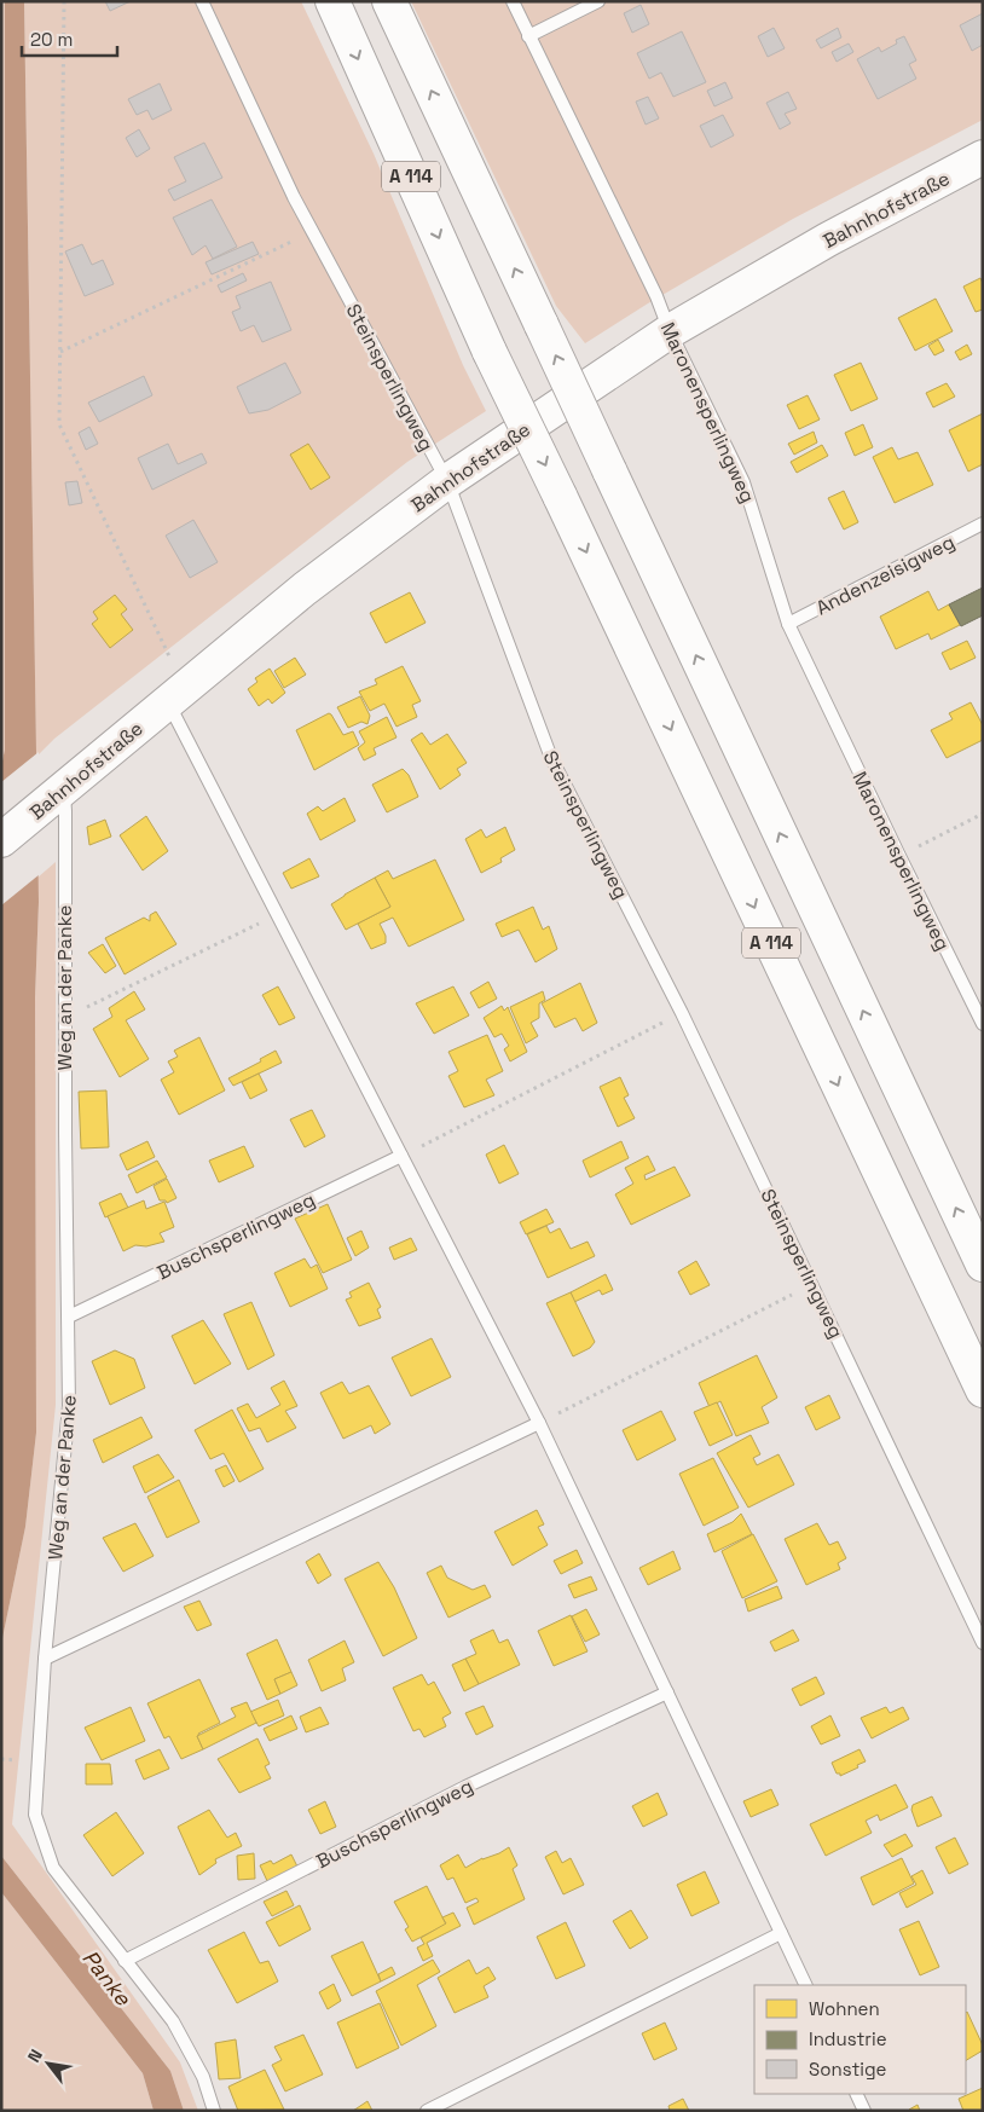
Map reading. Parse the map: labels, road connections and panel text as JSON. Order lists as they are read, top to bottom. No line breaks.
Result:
{"streets":{"main road":["A 114","Bahnhofstraße"],"lane":["Steinsperlingweg","Maronensperlingweg","Andenzeisigweg","Weg an der Panke","Buschsperlingweg"]},"crossings":[["Bahnhofstraße","Steinsperlingweg"],["Bahnhofstraße","Maronensperlingweg"],["Bahnhofstraße","Weg an der Panke"],["Maronensperlingweg","Andenzeisigweg"],["Weg an der Panke","Buschsperlingweg"]],"water":["Panke"],"legend":["Wohnen","Industrie","Sonstige"],"scale_bar":"20 m","north":"top left"}
